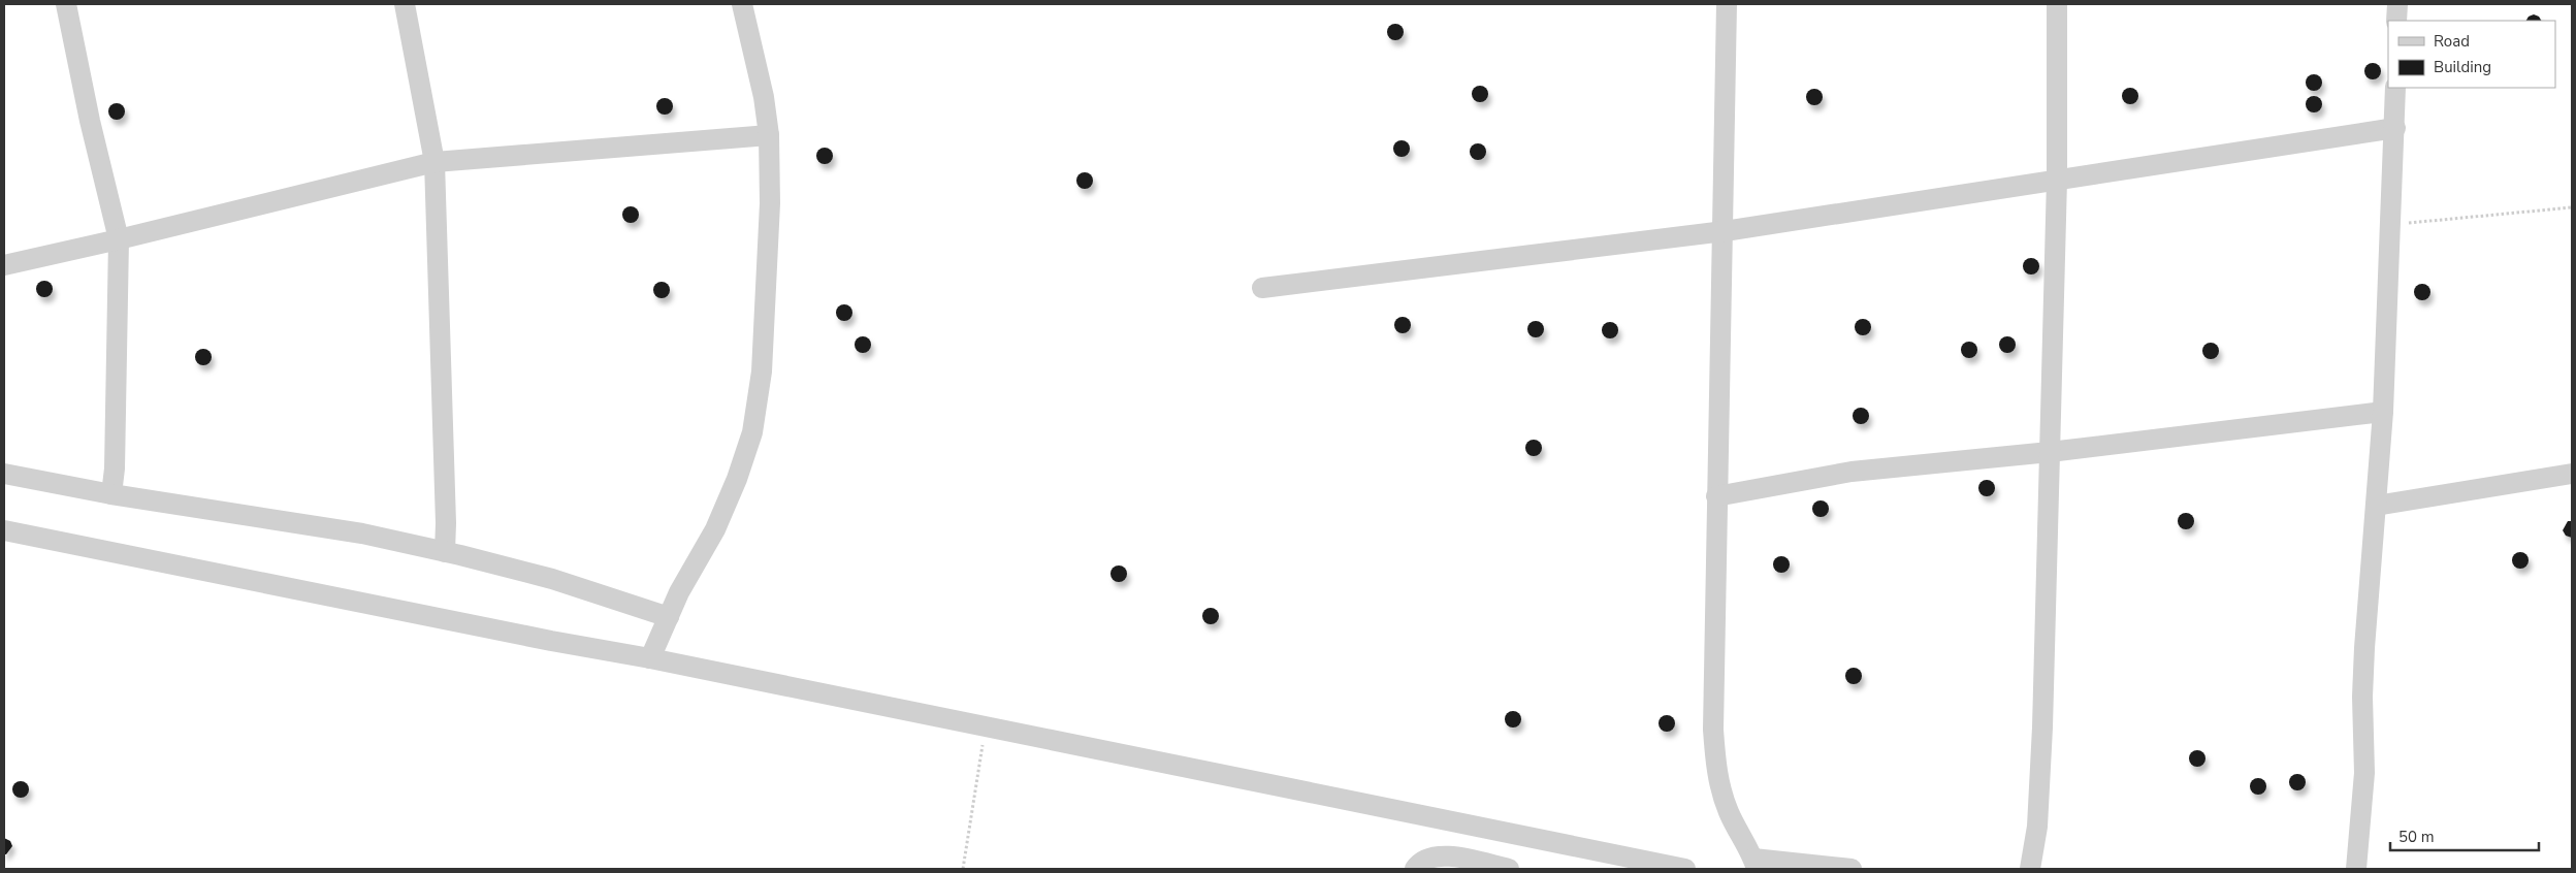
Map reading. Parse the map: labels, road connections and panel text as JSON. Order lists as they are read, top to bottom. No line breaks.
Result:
{"legend":["Road","Building"],"scale_bar":"50 m"}
